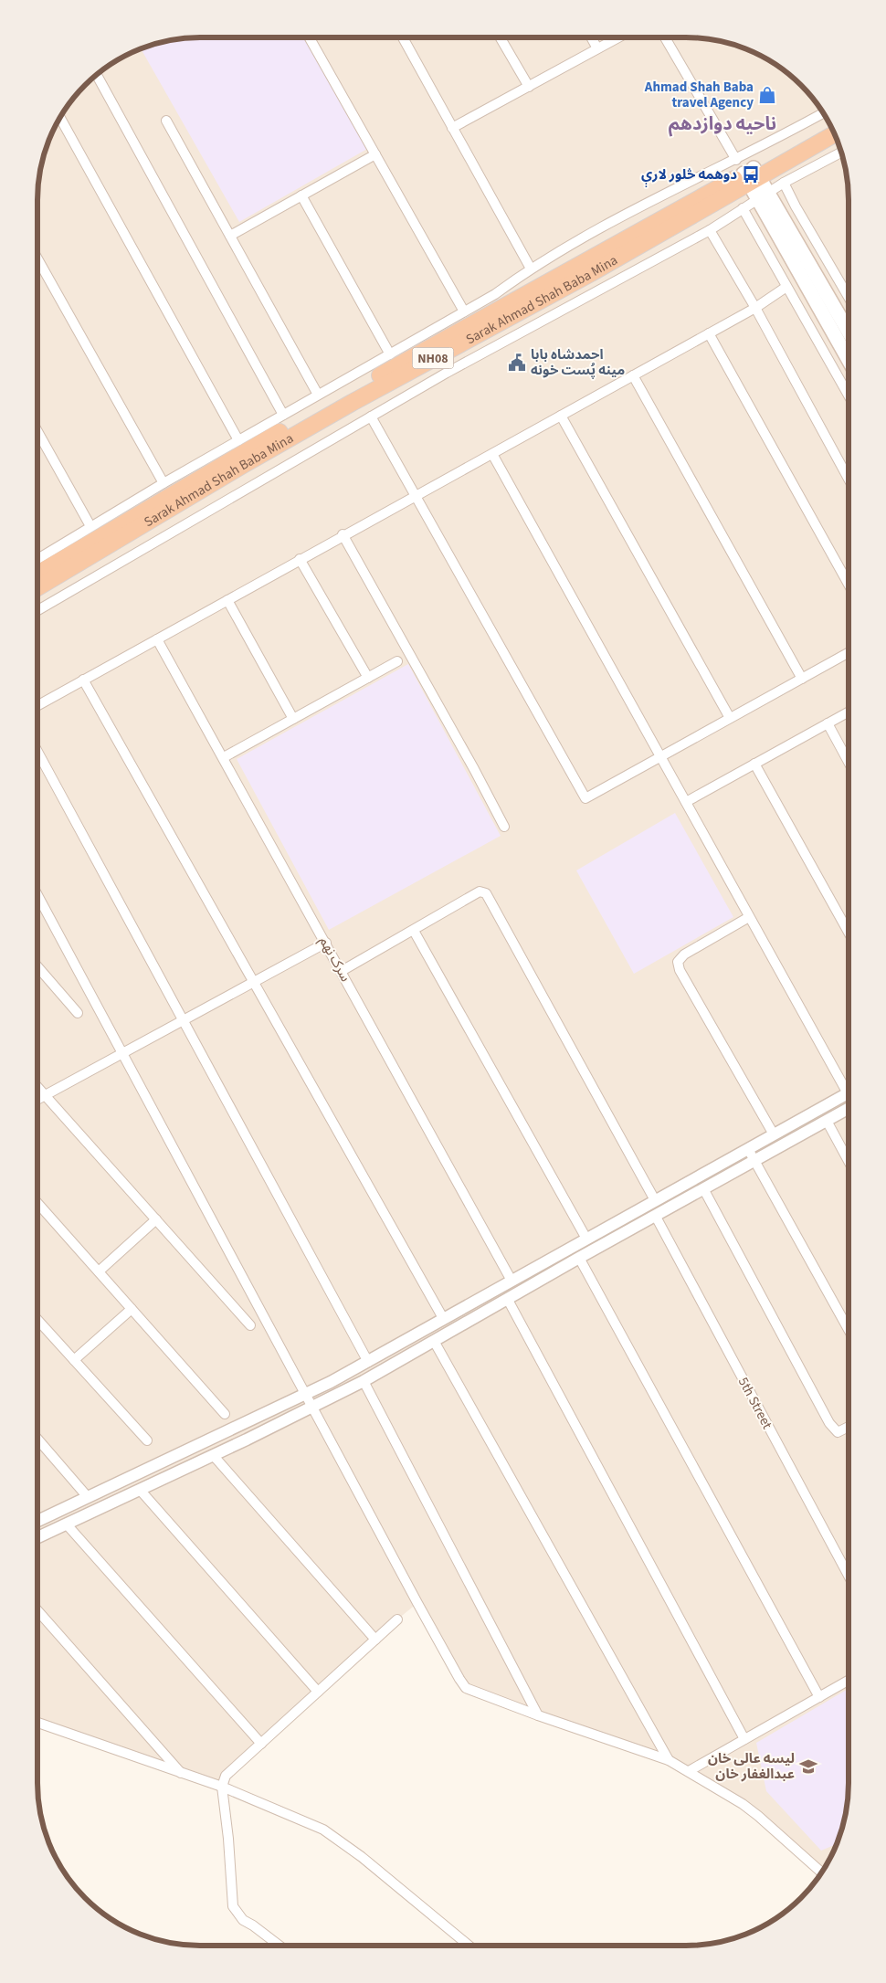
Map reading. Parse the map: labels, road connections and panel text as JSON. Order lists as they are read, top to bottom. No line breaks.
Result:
{"streets":{"highway":["Sarak Ahmad Shah Baba Mina","NH08"],"street":["سرک نهم","5th Street"]},"crossings":[["Sarak Ahmad Shah Baba Mina","NH08"]],"districts":["ناحیه دوازدهم"],"places":{"shop":["Ahmad Shah Baba travel Agency"],"bus stop":["دوهمه څلور لارې"],"public building":["احمدشاه بابا مینه پُست خونه"],"school or university":["لیسه عالی خان عبدالغفار خان"]}}
